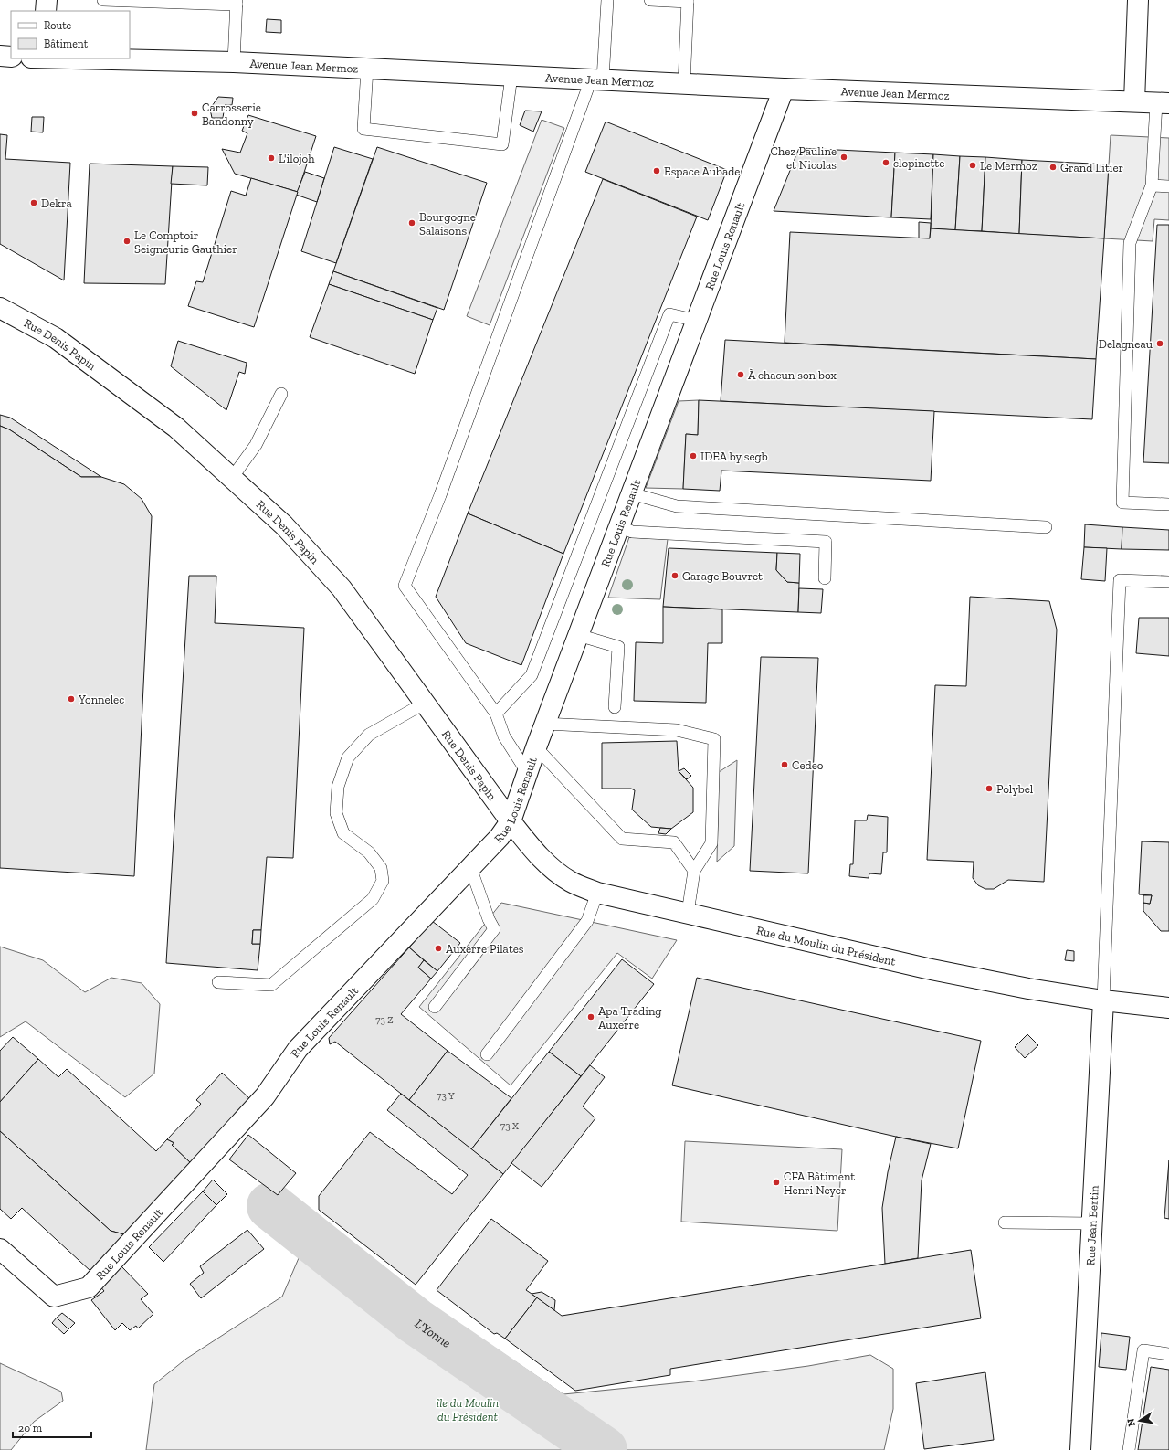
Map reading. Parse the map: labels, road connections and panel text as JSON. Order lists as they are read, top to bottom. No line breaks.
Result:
{"streets":{"street":["Avenue Jean Mermoz","Rue Louis Renault","Rue Denis Papin","Rue du Moulin du Président","Rue Jean Bertin"]},"crossings":[["Avenue Jean Mermoz","Rue Louis Renault"],["Rue Louis Renault","Rue Denis Papin"],["Rue Louis Renault","Rue du Moulin du Président"],["Rue Denis Papin","Rue du Moulin du Président"],["Rue du Moulin du Président","Rue Jean Bertin"]],"water":["L'Yonne"],"parks":["île du Moulin du Président"],"places":["Carrosserie Bandonny","Chez Pauline et Nicolas","L'ilojoh","clopinette","Le Mermoz","Grand Litier","Espace Aubade","Dekra","Bourgogne Salaisons","Le Comptoir Seigneurie Gauthier","Delagneau","À chacun son box","IDEA by segb","Garage Bouvret","Yonnelec","Cedeo","Polybel","Auxerre Pilates","Apa Trading Auxerre","CFA Bâtiment Henri Neyer"],"house_numbers":["73 Z","73 Y","73 X"],"legend":["Route","Bâtiment"],"scale_bar":"20 m","north":"left"}
